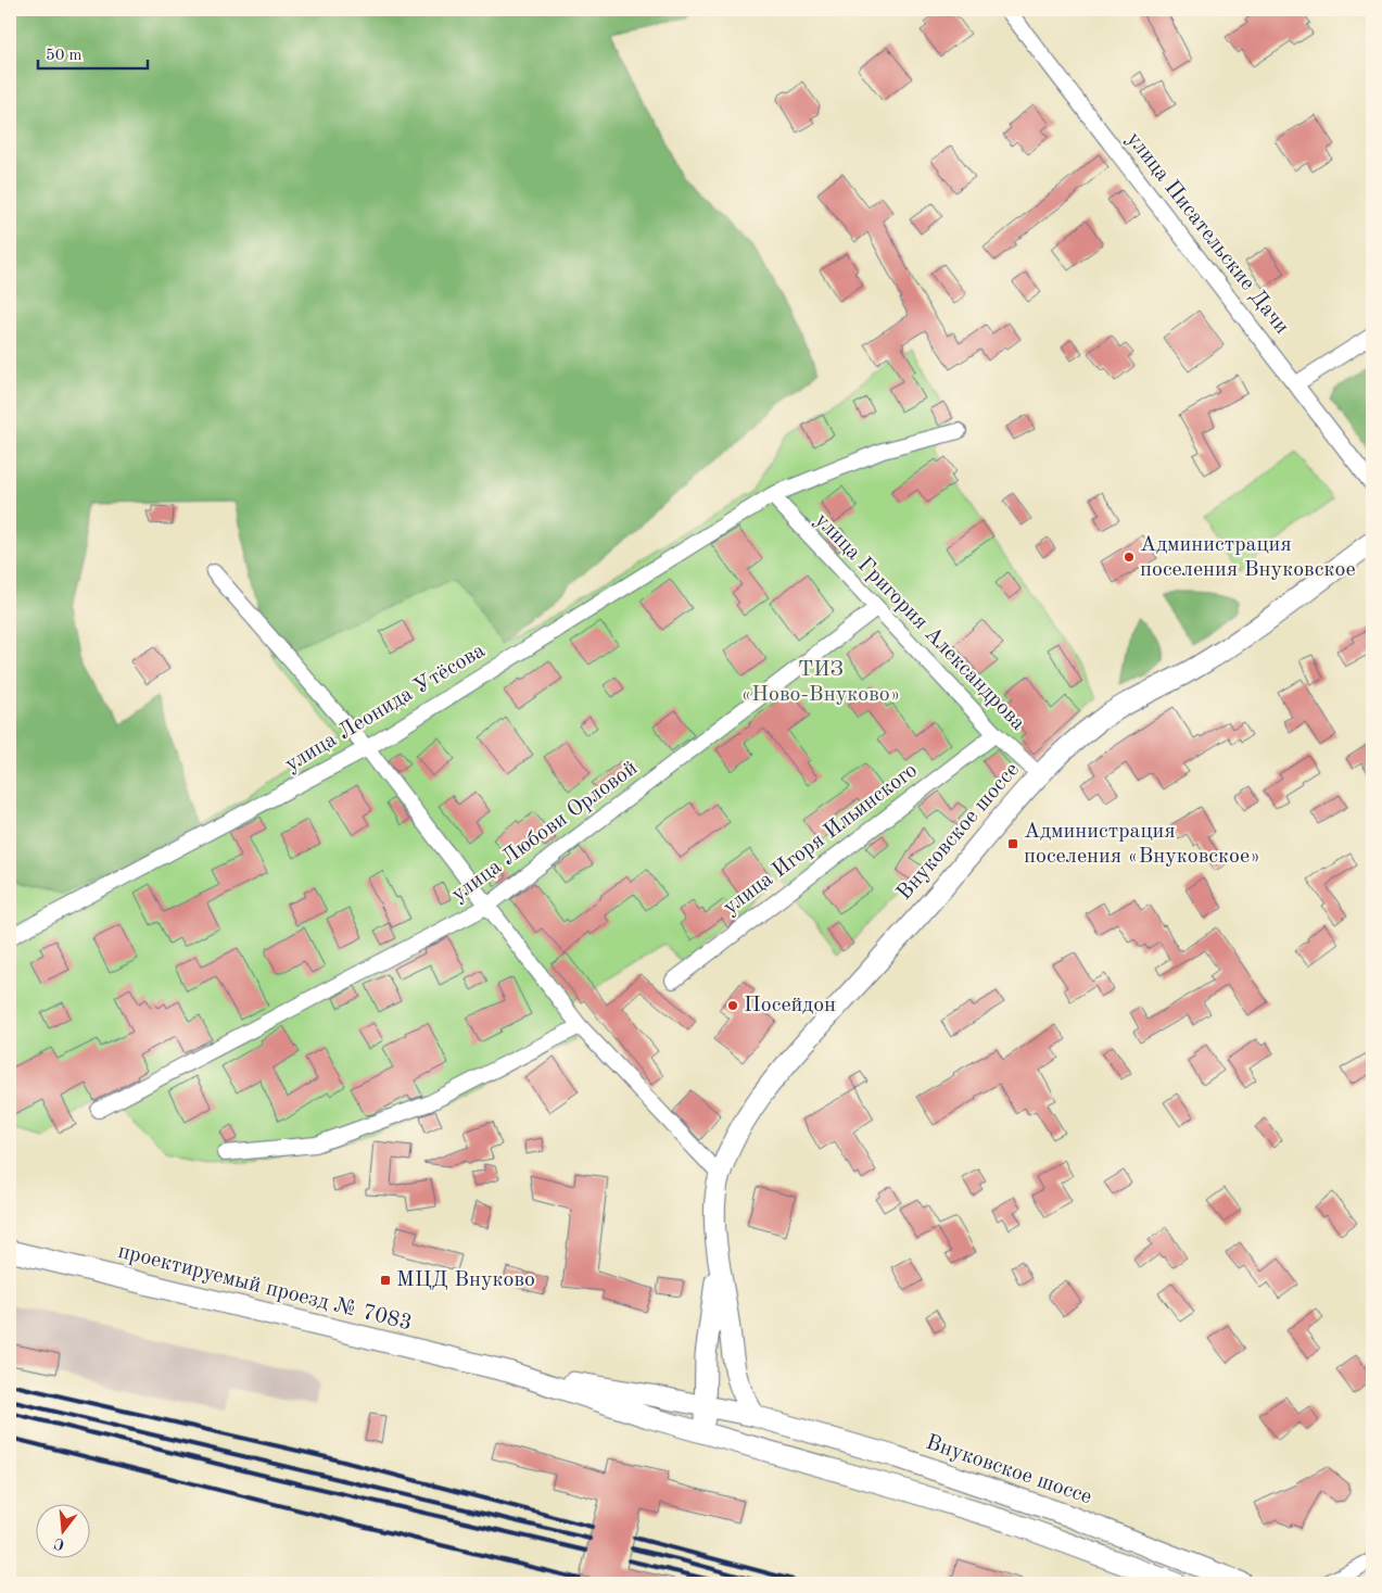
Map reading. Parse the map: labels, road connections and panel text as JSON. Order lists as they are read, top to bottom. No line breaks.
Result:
{"streets":{"main road":["Внуковское шоссе","проектируемый проезд № 7083"],"street":["улица Писательские Дачи","улица Григория Александрова","улица Леонида Утёсова","улица Любови Орловой","улица Игоря Ильинского"]},"crossings":[["улица Григория Александрова","улица Леонида Утёсова"],["улица Григория Александрова","улица Любови Орловой"],["улица Григория Александрова","Внуковское шоссе"],["улица Григория Александрова","улица Игоря Ильинского"],["Внуковское шоссе","проектируемый проезд № 7083"]],"parks":["ТИЗ «Ново-Внуково»"],"places":{"other":["Администрация поселения Внуковское","Посейдон"],"transit":["Администрация поселения «Внуковское»","МЦД Внуково"]},"scale_bar":"50 m","north":"bottom"}
